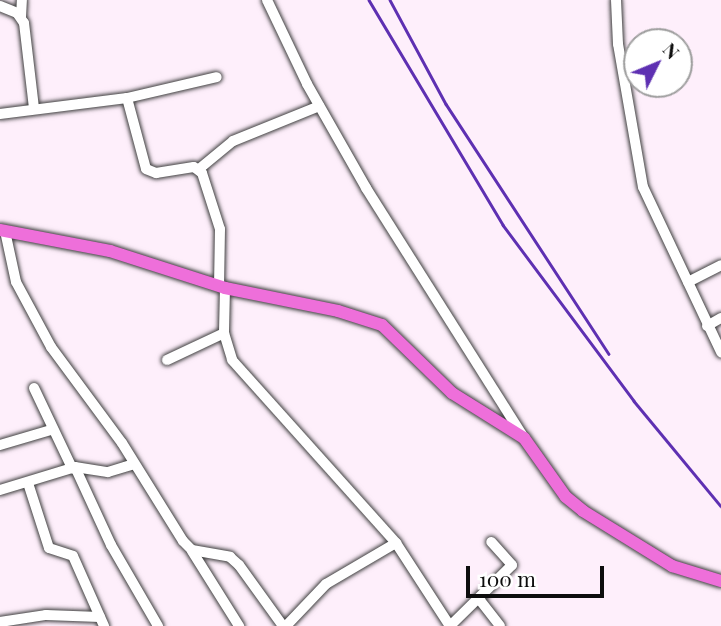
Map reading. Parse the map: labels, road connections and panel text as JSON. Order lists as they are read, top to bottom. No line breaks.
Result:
{"scale_bar":"100 m","north":"top right"}
